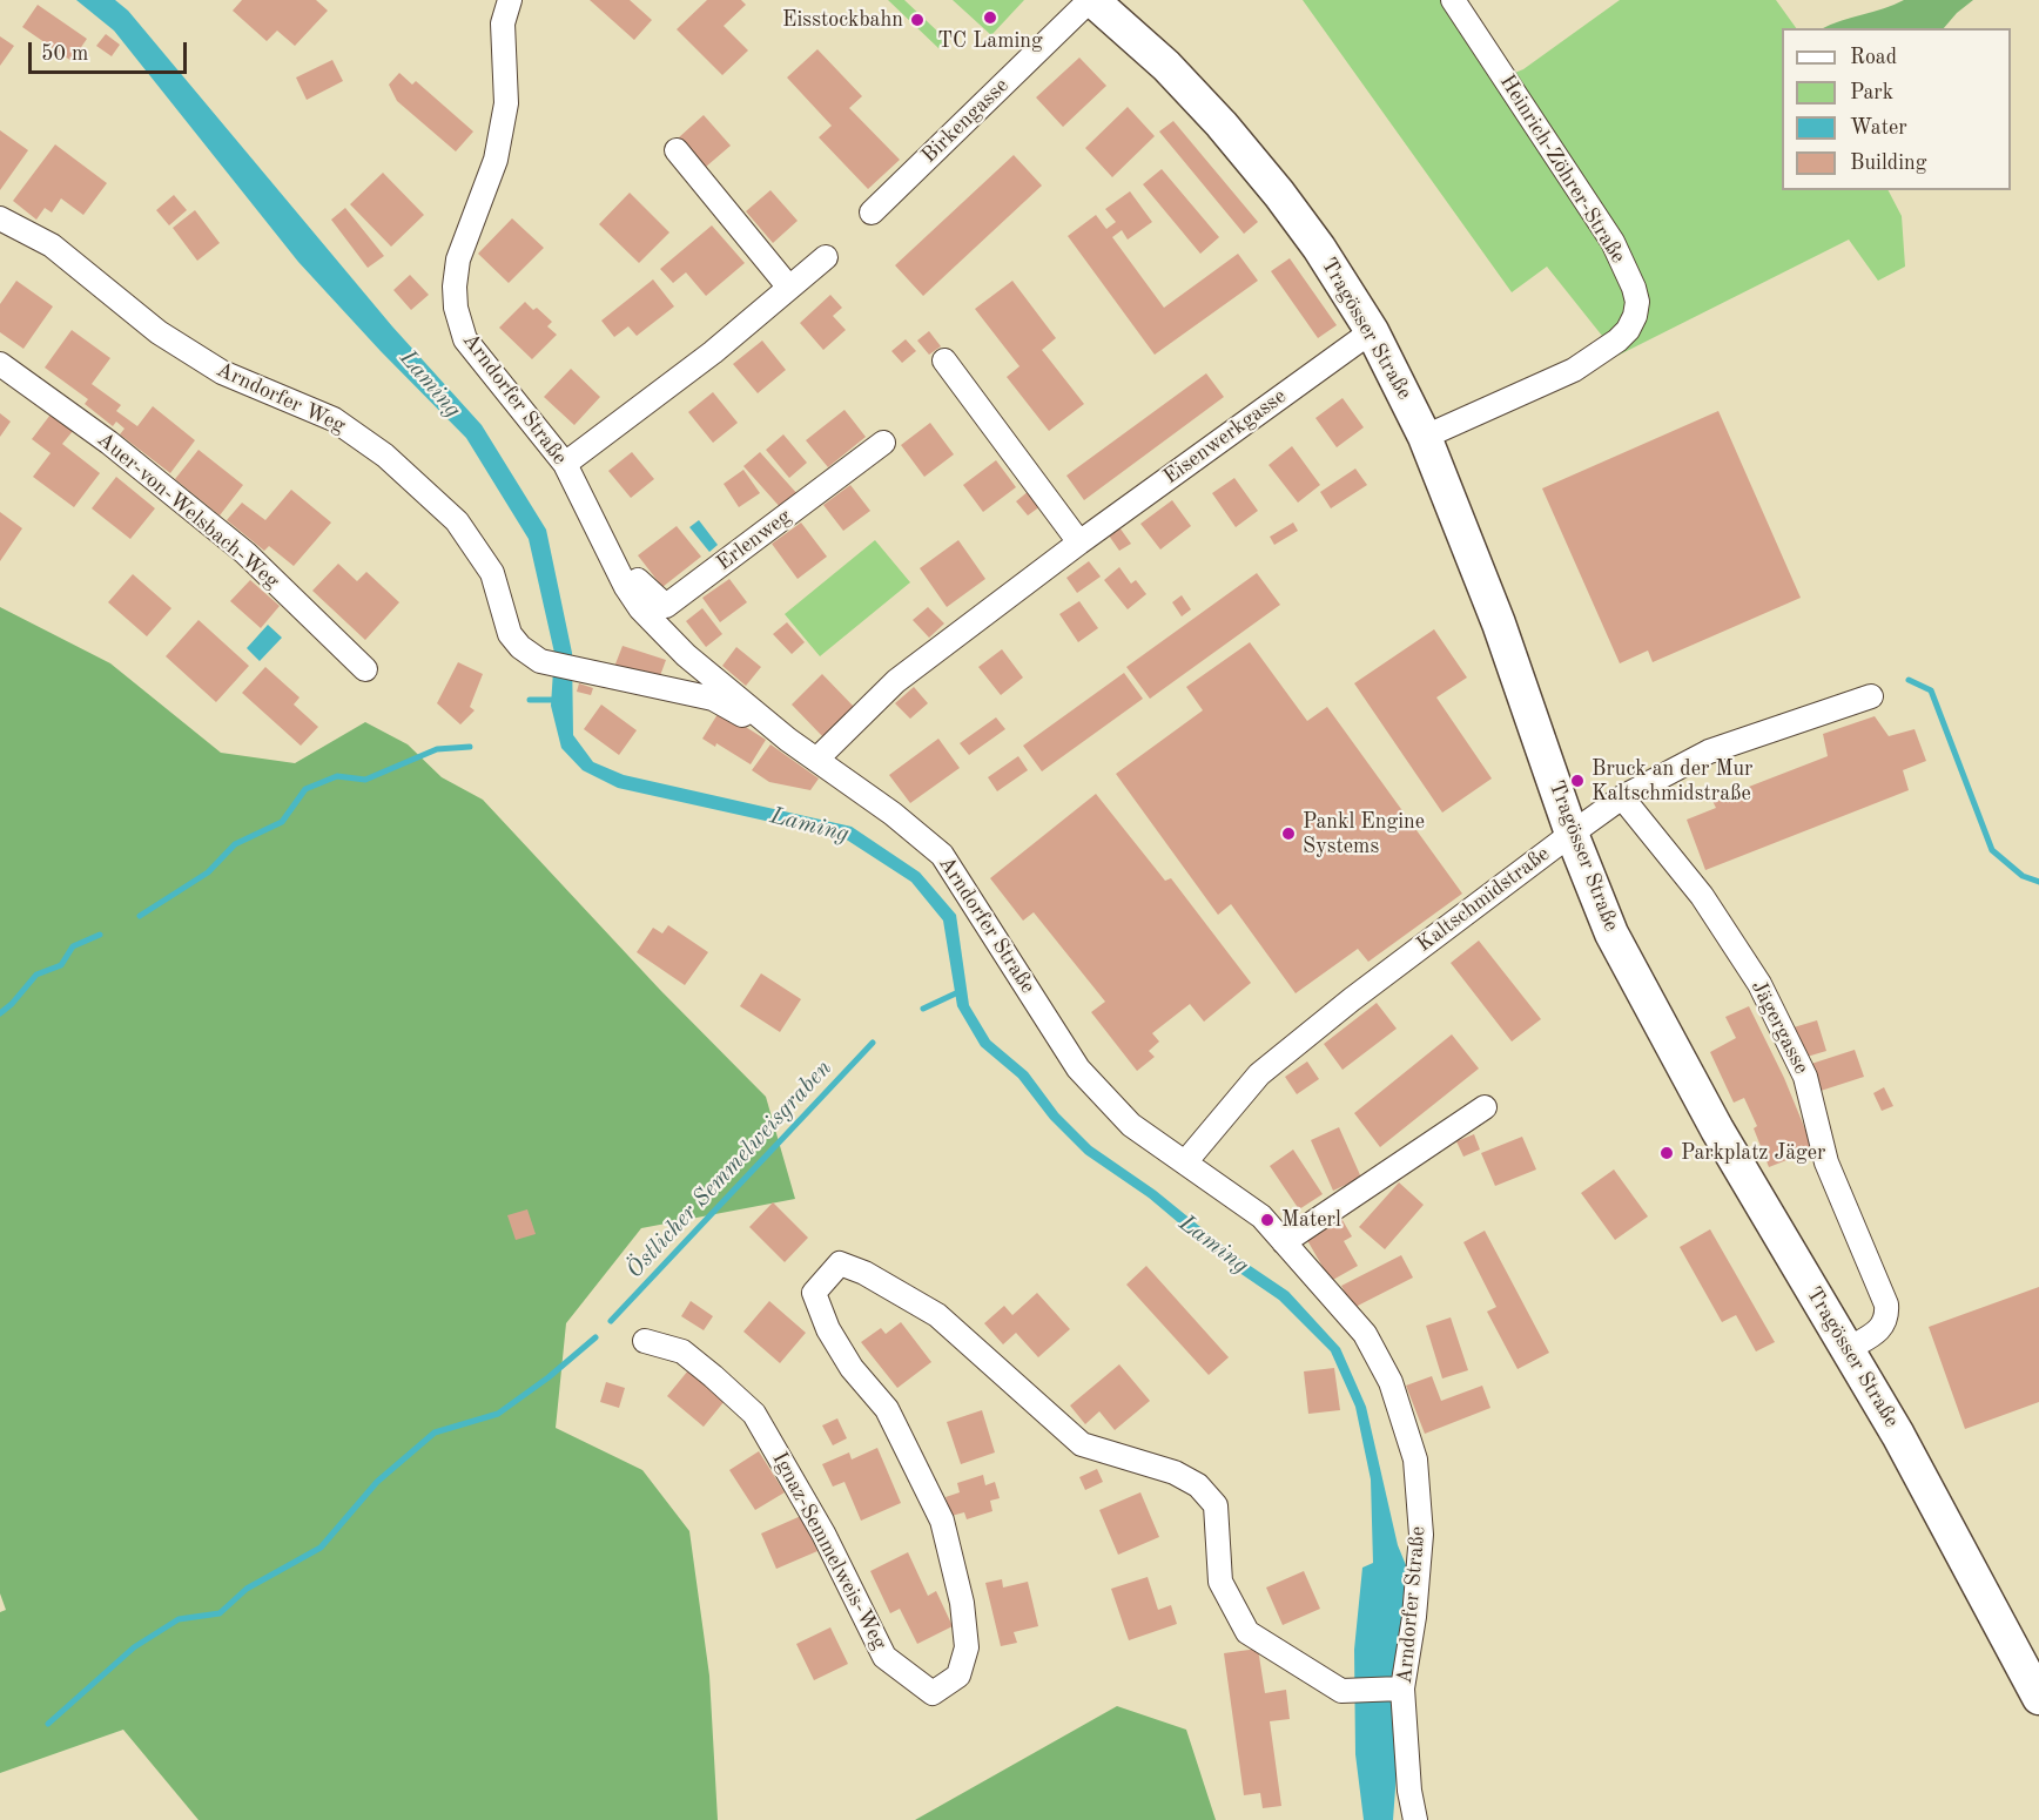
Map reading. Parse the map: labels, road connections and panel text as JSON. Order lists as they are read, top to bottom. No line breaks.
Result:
{"streets":{"main road":["Tragösser Straße"],"street":["Birkengasse","Heinrich-Zöhrer-Straße","Arndorfer Weg","Arndorfer Straße","Eisenwerkgasse","Auer-von-Welsbach-Weg","Erlenweg","Kaltschmidstraße","Jägergasse","Ignaz-Semmelweis-Weg"]},"crossings":[["Birkengasse","Tragösser Straße"],["Heinrich-Zöhrer-Straße","Tragösser Straße"],["Tragösser Straße","Eisenwerkgasse"],["Tragösser Straße","Kaltschmidstraße"],["Tragösser Straße","Jägergasse"],["Arndorfer Weg","Arndorfer Straße"],["Arndorfer Straße","Eisenwerkgasse"],["Arndorfer Straße","Erlenweg"],["Arndorfer Straße","Kaltschmidstraße"],["Arndorfer Straße","Ignaz-Semmelweis-Weg"],["Kaltschmidstraße","Jägergasse"]],"water":["Laming","Östlicher Semmelweisgraben"],"places":["TC Laming","Eisstockbahn","Bruck an der Mur Kaltschmidstraße","Pankl Engine Systems","Parkplatz Jäger","Materl"],"legend":["Road","Park","Water","Building"],"scale_bar":"50 m"}
